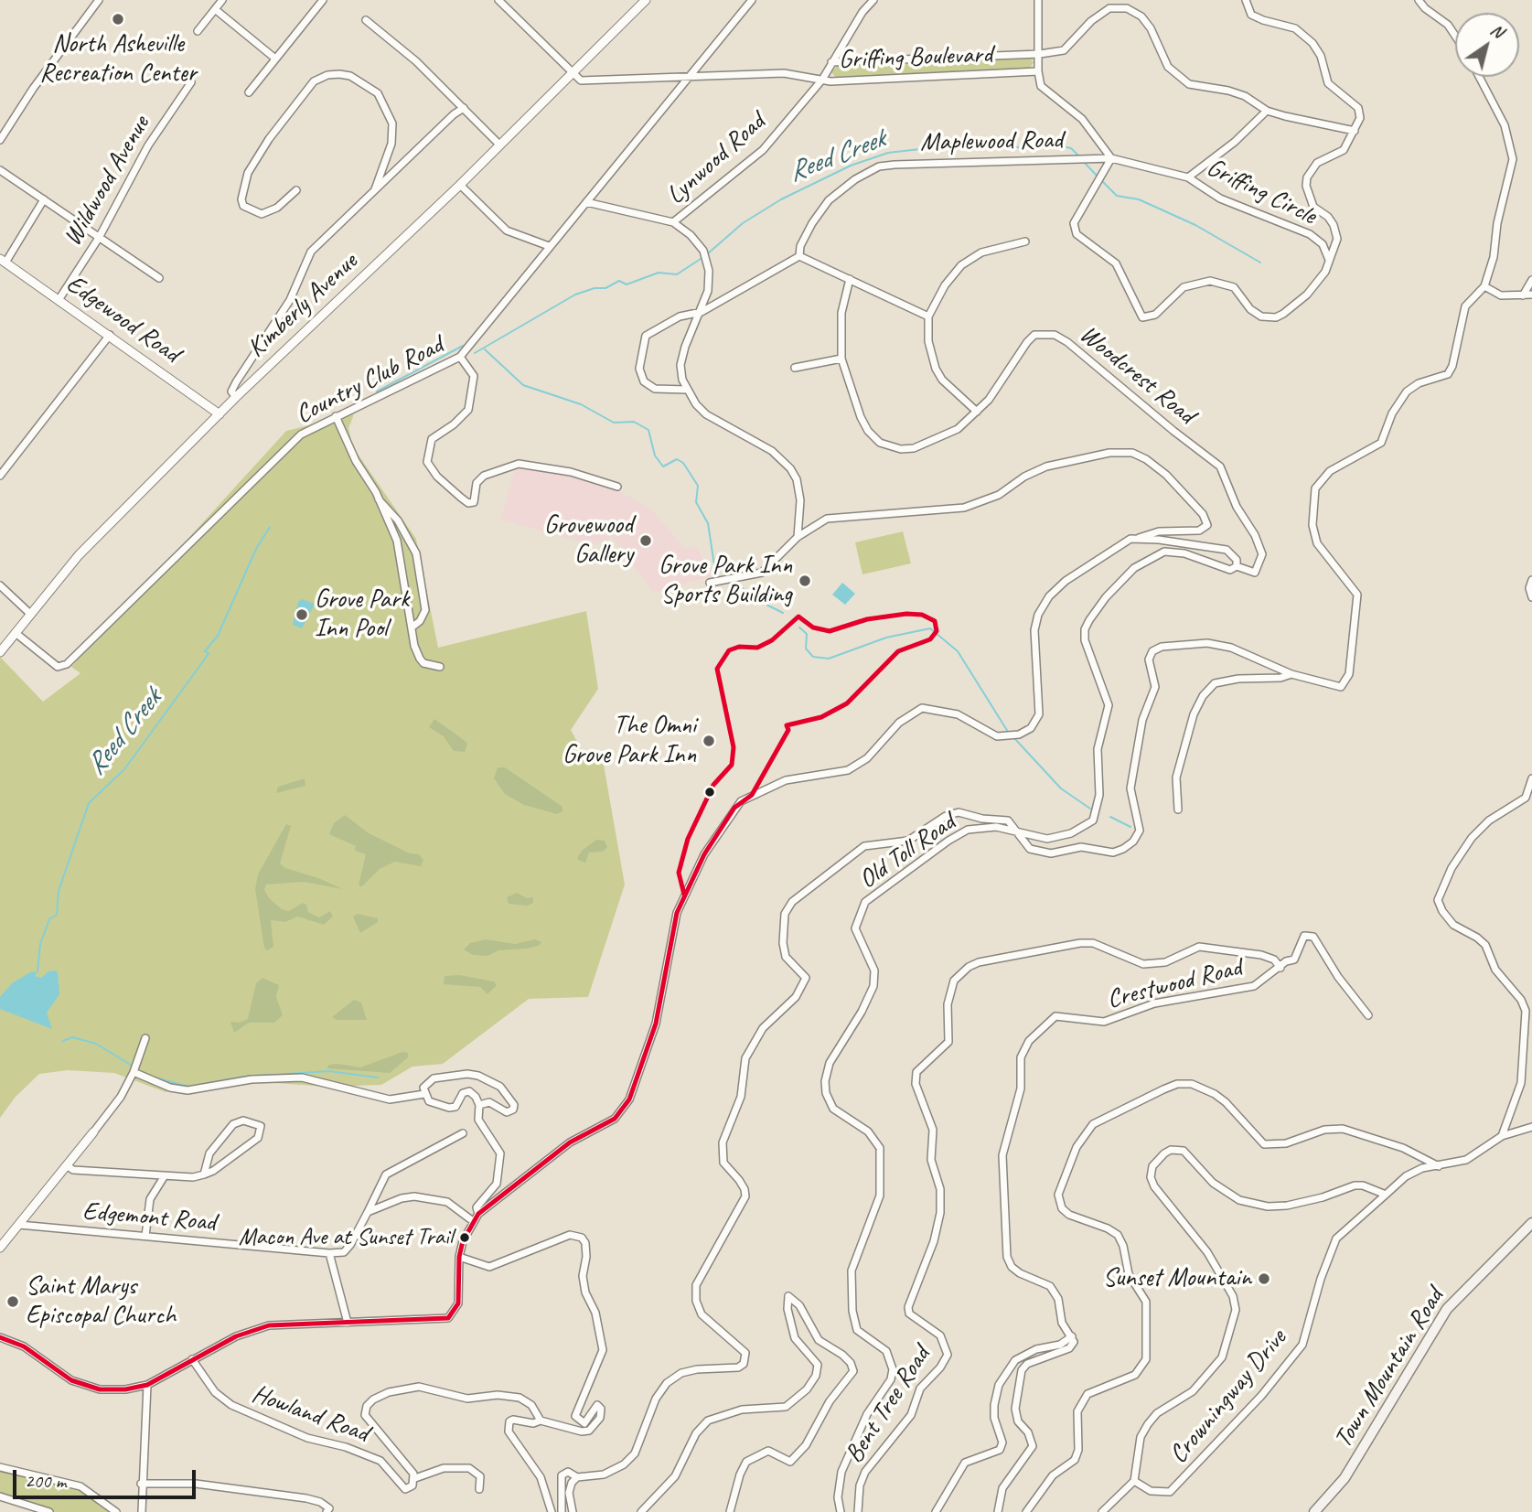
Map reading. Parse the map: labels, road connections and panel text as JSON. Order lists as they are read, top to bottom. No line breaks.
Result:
{"streets":{"main road":["Town Mountain Road"],"street":["Griffing Boulevard","Maplewood Road","Lynwood Road","Wildwood Avenue","Griffing Circle","Kimberly Avenue","Edgewood Road","Woodcrest Road","Country Club Road","Old Toll Road","Crestwood Road","Edgemont Road","Crowningway Drive","Bent Tree Road","Howland Road"]},"crossings":[["Griffing Boulevard","Lynwood Road"],["Griffing Boulevard","Kimberly Avenue"],["Griffing Boulevard","Country Club Road"],["Maplewood Road","Griffing Circle"],["Wildwood Avenue","Edgewood Road"],["Kimberly Avenue","Edgewood Road"],["Kimberly Avenue","Country Club Road"],["Woodcrest Road","Old Toll Road"],["Crestwood Road","Bent Tree Road"]],"water":["Reed Creek"],"places":["North Asheville Recreation Center","Grovewood Gallery","Grove Park Inn Sports Building","Grove Park Inn Pool","The Omni Grove Park Inn","Macon Ave at Sunset Trail","Sunset Mountain","Saint Marys Episcopal Church"],"scale_bar":"200 m","north":"top right"}
